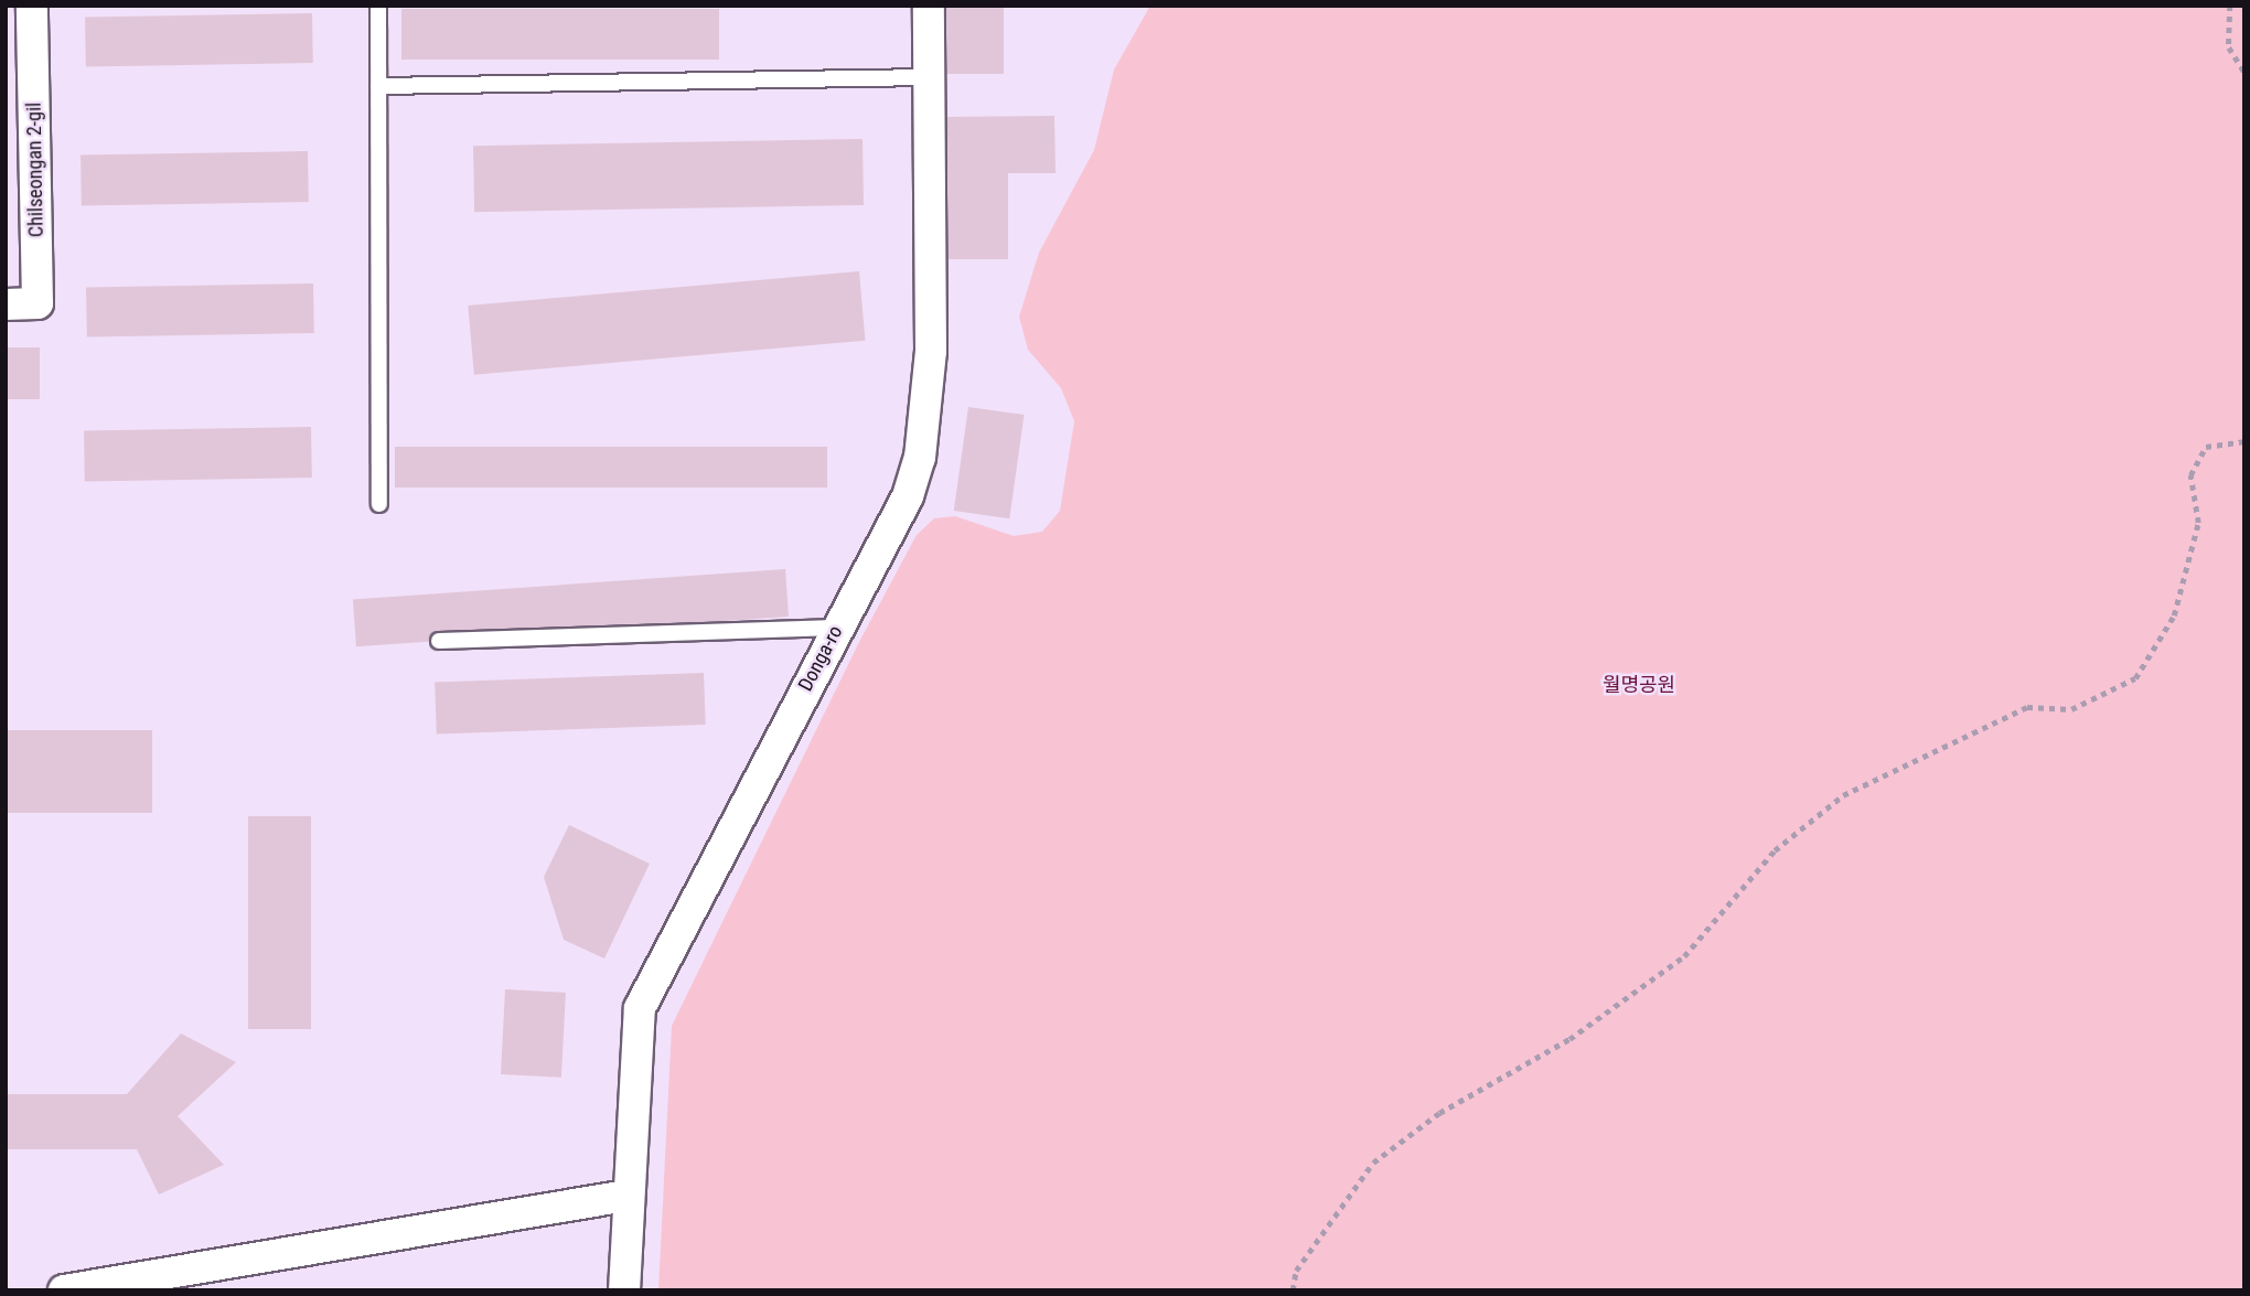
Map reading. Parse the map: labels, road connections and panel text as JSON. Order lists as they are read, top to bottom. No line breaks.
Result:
{"streets":{"street":["Chilseongan 2-gil","Donga-ro"]},"parks":["월명공원"]}
